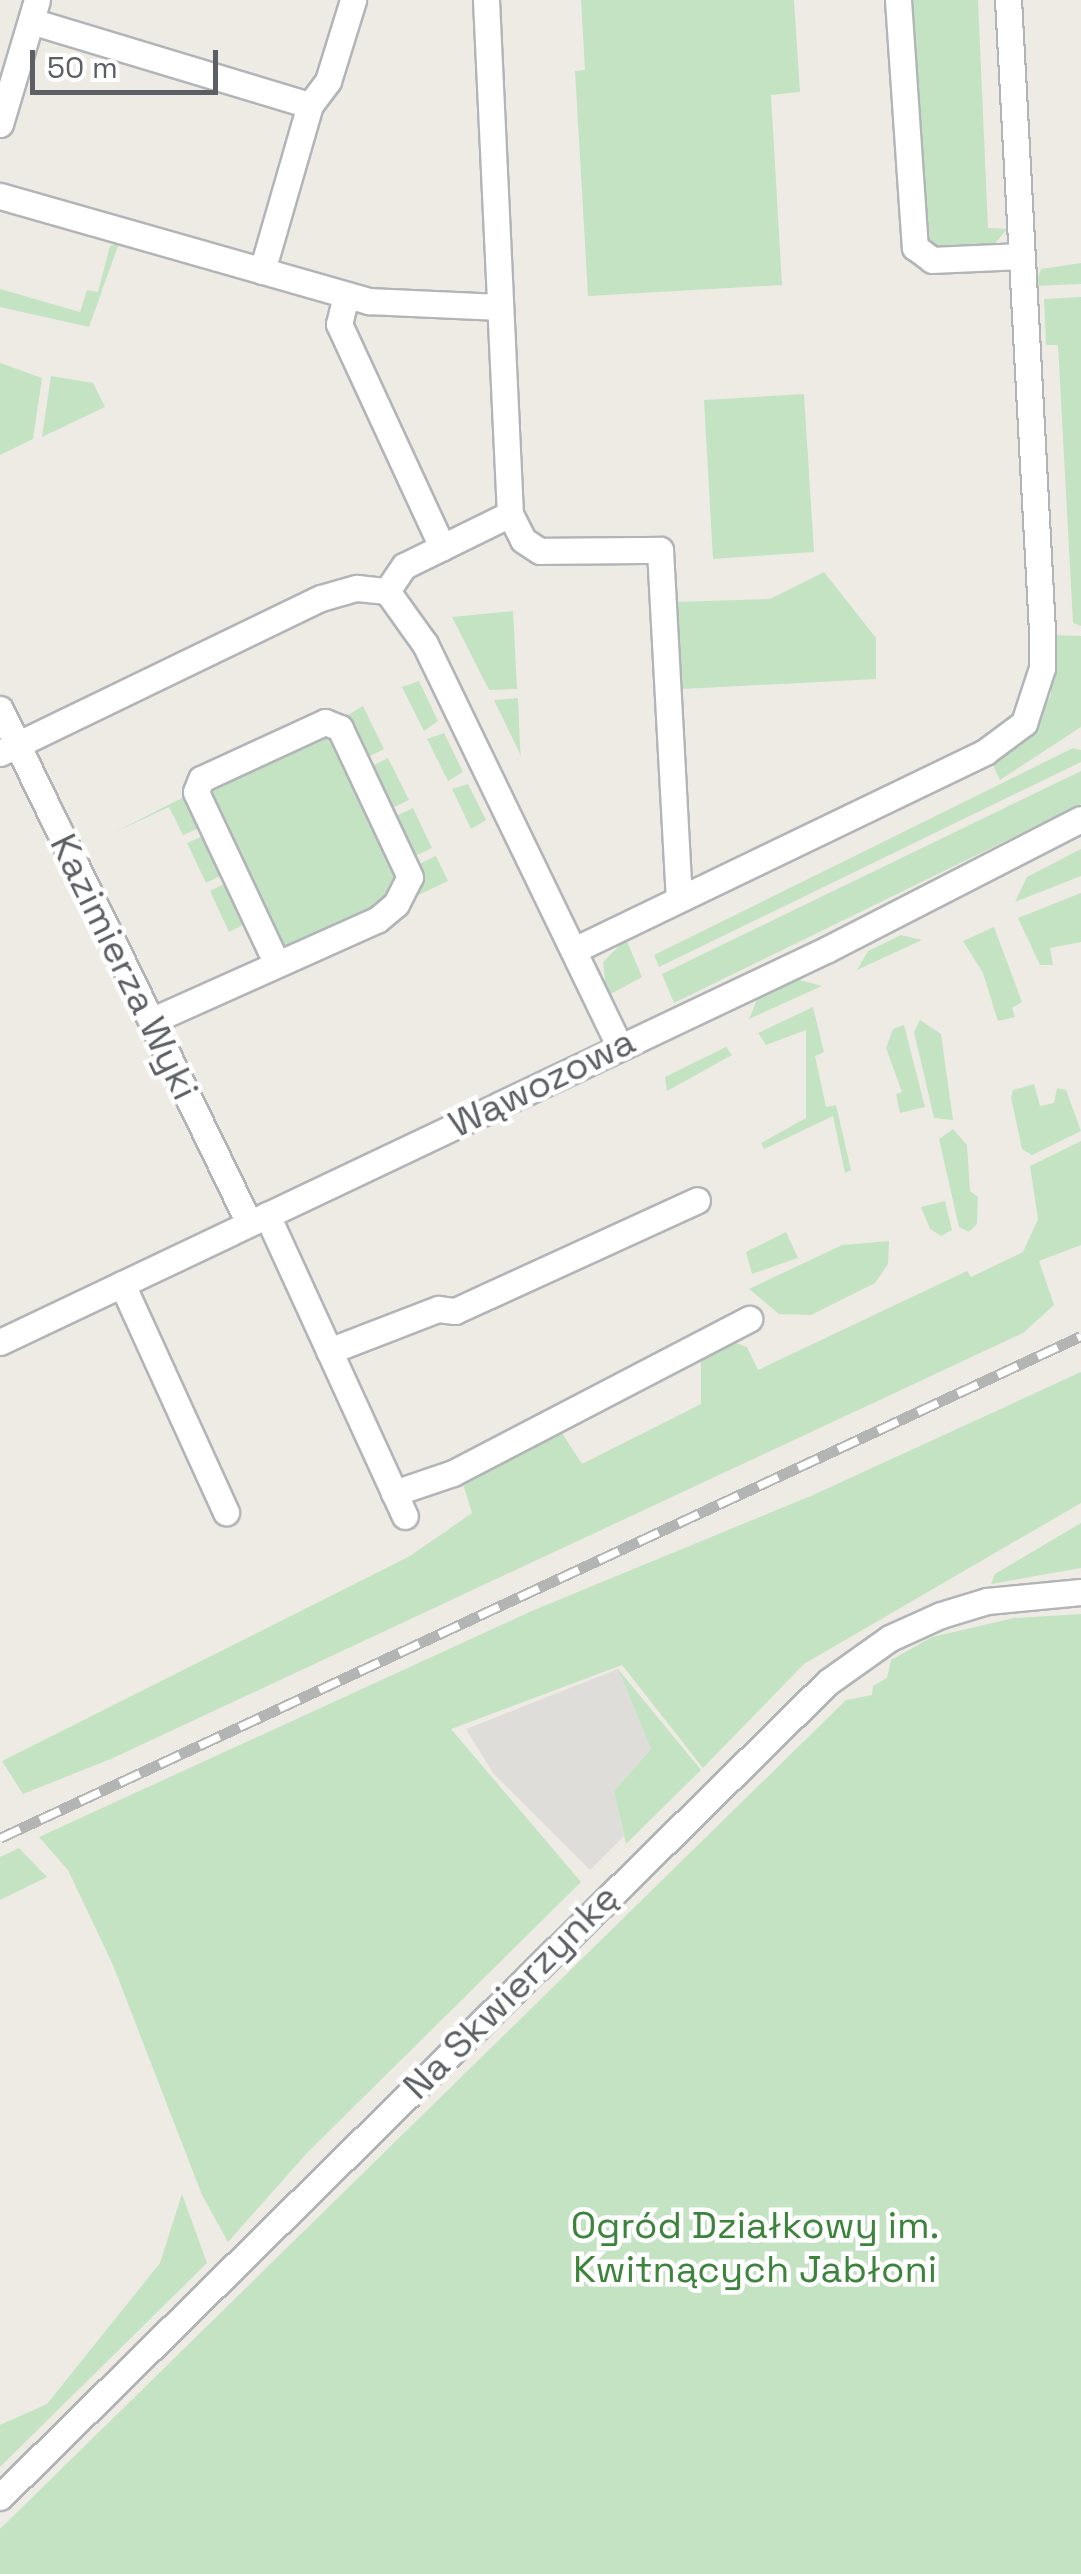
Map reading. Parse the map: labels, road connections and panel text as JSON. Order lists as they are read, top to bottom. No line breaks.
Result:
{"streets":{"street":["Kazimierza Wyki","Wąwozowa","Na Skwierzynkę"]},"crossings":[["Kazimierza Wyki","Wąwozowa"]],"parks":["Ogród Działkowy im. Kwitnących Jabłoni"],"scale_bar":"50 m"}
